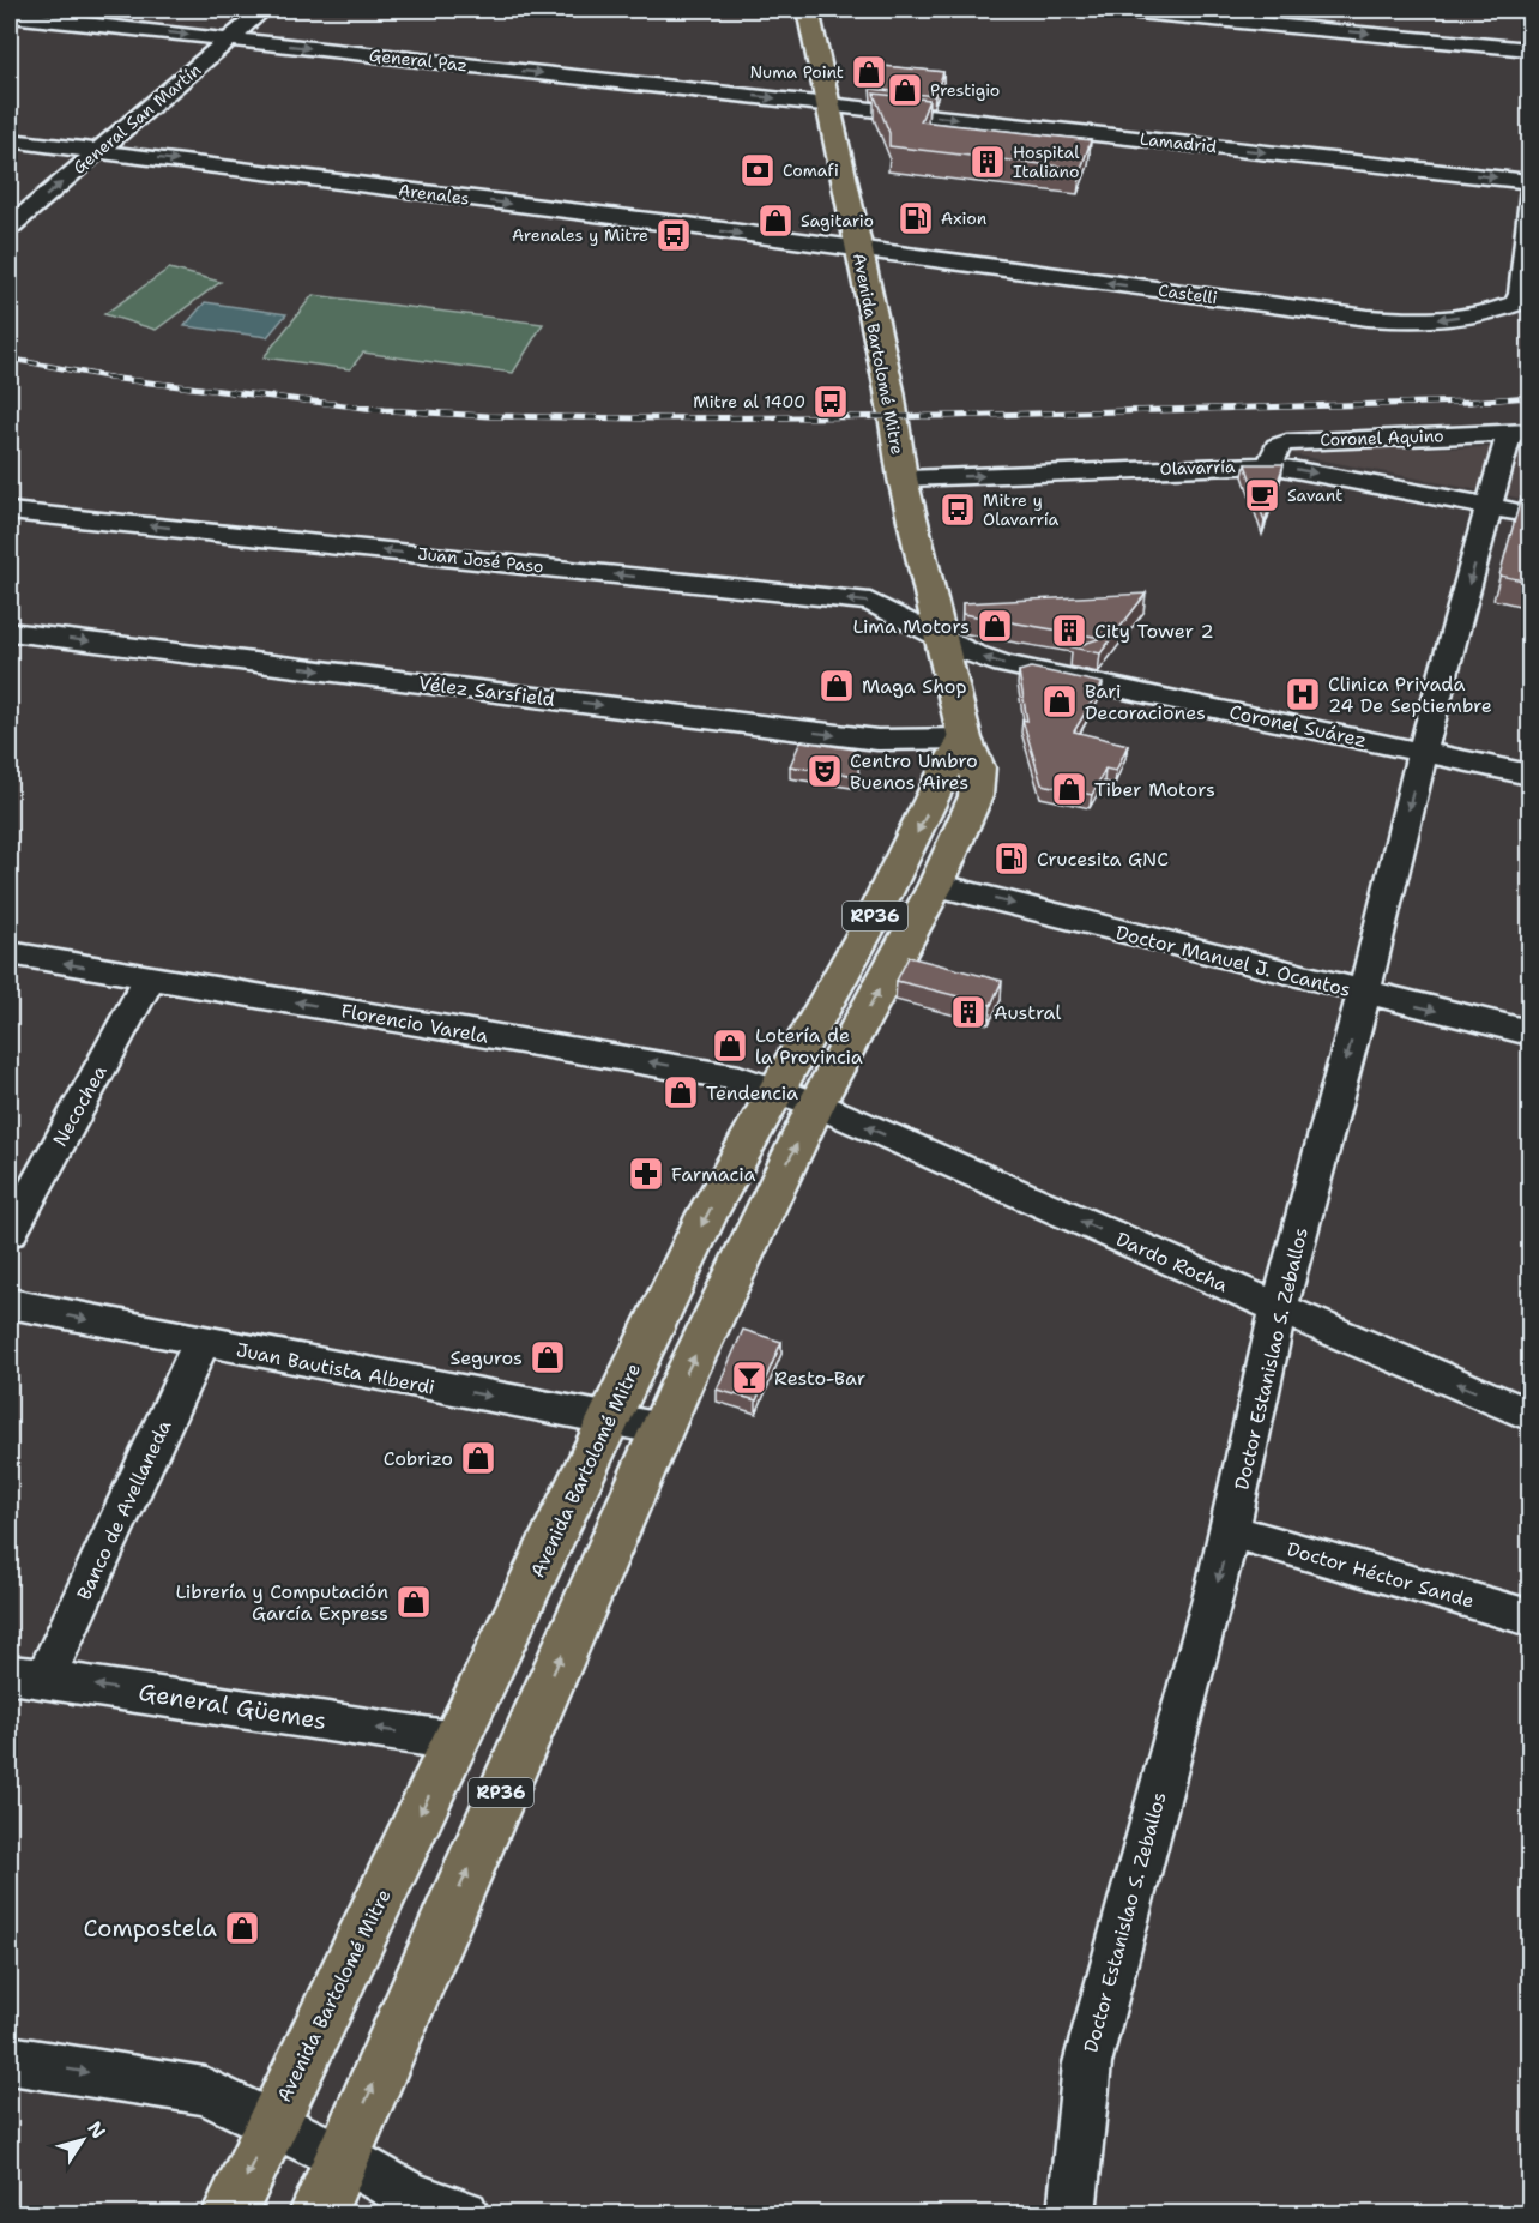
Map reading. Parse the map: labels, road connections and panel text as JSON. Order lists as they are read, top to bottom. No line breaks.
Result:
{"streets":{"main road":["Avenida Bartolomé Mitre","RP36"],"street":["General Paz","General San Martín","Lamadrid","Arenales","Castelli","Coronel Aquino","Olavarría","Juan José Paso","Vélez Sarsfield","Coronel Suárez","Doctor Manuel J. Ocantos","Florencio Varela","Necochea","Dardo Rocha","Doctor Estanislao S. Zeballos","Juan Bautista Alberdi","Banco de Avellaneda","Doctor Héctor Sande","General Güemes"]},"crossings":[["General Paz","General San Martín"],["General Paz","Lamadrid"],["General Paz","Avenida Bartolomé Mitre"],["General San Martín","Arenales"],["Lamadrid","Avenida Bartolomé Mitre"],["Arenales","Castelli"],["Arenales","Avenida Bartolomé Mitre"],["Castelli","Avenida Bartolomé Mitre"],["Avenida Bartolomé Mitre","Olavarría"],["Avenida Bartolomé Mitre","Juan José Paso"],["Avenida Bartolomé Mitre","Vélez Sarsfield"],["Avenida Bartolomé Mitre","Coronel Suárez"],["Avenida Bartolomé Mitre","Doctor Manuel J. Ocantos"],["Avenida Bartolomé Mitre","Florencio Varela"],["Avenida Bartolomé Mitre","Dardo Rocha"],["Avenida Bartolomé Mitre","Juan Bautista Alberdi"],["Avenida Bartolomé Mitre","General Güemes"],["Coronel Aquino","Olavarría"],["Coronel Aquino","Doctor Estanislao S. Zeballos"],["Olavarría","Doctor Estanislao S. Zeballos"],["Juan José Paso","Coronel Suárez"],["Coronel Suárez","Doctor Estanislao S. Zeballos"],["Doctor Manuel J. Ocantos","Doctor Estanislao S. Zeballos"],["Florencio Varela","Necochea"],["Florencio Varela","Dardo Rocha"],["Dardo Rocha","Doctor Estanislao S. Zeballos"],["Doctor Estanislao S. Zeballos","Doctor Héctor Sande"],["Juan Bautista Alberdi","Banco de Avellaneda"],["Banco de Avellaneda","General Güemes"]],"one_way":["General Paz","Arenales","Olavarría","Juan José Paso","Vélez Sarsfield","Coronel Suárez","Doctor Manuel J. Ocantos","Florencio Varela","Dardo Rocha","Doctor Estanislao S. Zeballos","Juan Bautista Alberdi","General Güemes"],"places":{"shop":["Numa Point","Prestigio","Sagitario","Lima Motors","Maga Shop","Bari Decoraciones","Tiber Motors","Lotería de la Provincia","Tendencia","Seguros","Cobrizo","Librería y Computación García Express","Compostela"],"building":["Hospital Italiano","City Tower 2","Austral"],"bank":["Comafi"],"fuel station":["Axion","Crucesita GNC"],"bus stop":["Arenales y Mitre","Mitre al 1400","Mitre y Olavarría"],"cafe":["Savant"],"hospital":["Clinica Privada 24 De Septiembre"],"theatre":["Centro Umbro Buenos Aires"],"pharmacy":["Farmacia"],"bar":["Resto-Bar"]},"north":"top right"}
